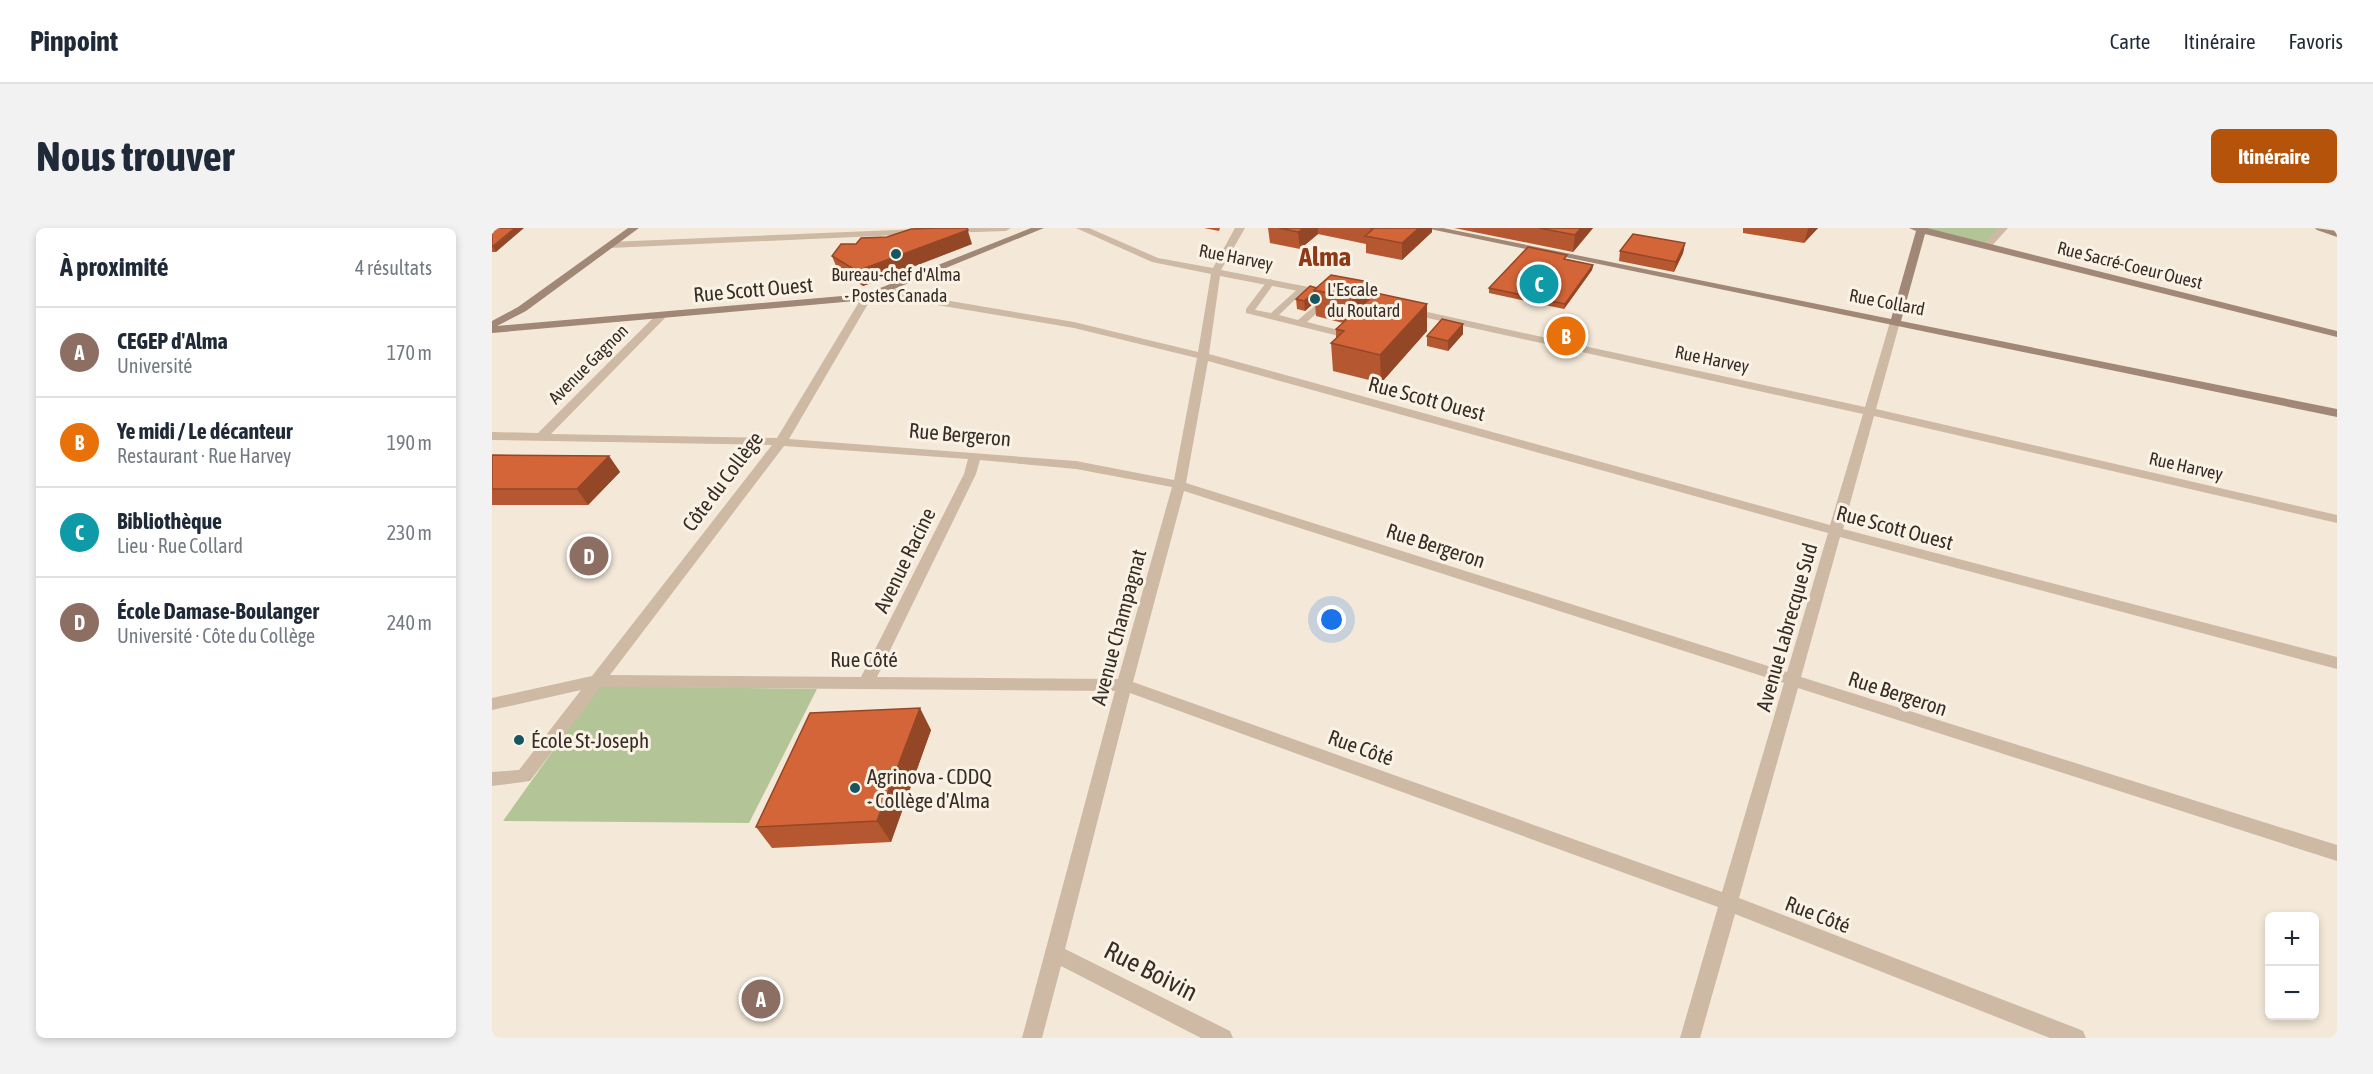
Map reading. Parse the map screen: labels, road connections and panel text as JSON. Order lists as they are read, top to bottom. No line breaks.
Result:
{"streets":{"street":["Rue Harvey","Rue Sacré-Coeur Ouest","Rue Scott Ouest","Rue Collard","Avenue Gagnon","Rue Bergeron","Côte du Collège","Avenue Racine","Avenue Champagnat","Avenue Labrecque Sud","Rue Côté","Rue Boivin"]},"crossings":[["Rue Harvey","Avenue Champagnat"],["Rue Harvey","Avenue Labrecque Sud"],["Rue Sacré-Coeur Ouest","Avenue Labrecque Sud"],["Rue Scott Ouest","Avenue Gagnon"],["Rue Scott Ouest","Côte du Collège"],["Rue Scott Ouest","Avenue Champagnat"],["Rue Scott Ouest","Avenue Labrecque Sud"],["Rue Collard","Avenue Labrecque Sud"],["Avenue Gagnon","Rue Bergeron"],["Rue Bergeron","Côte du Collège"],["Rue Bergeron","Avenue Racine"],["Rue Bergeron","Avenue Champagnat"],["Rue Bergeron","Avenue Labrecque Sud"],["Côte du Collège","Rue Côté"],["Avenue Racine","Rue Côté"],["Avenue Champagnat","Rue Côté"],["Avenue Champagnat","Rue Boivin"],["Avenue Labrecque Sud","Rue Côté"]],"districts":["Alma"],"places":["Bureau-chef d'Alma - Postes Canada","L'Escale du Routard","École St-Joseph","Agrinova - CDDQ - Collège d'Alma"],"page":{"header":"Pinpoint","nav":["Carte","Itinéraire","Favoris"],"buttons":"Itinéraire","title":"Nous trouver","heading":["À proximité","4 résultats"],"pins":["C","B","D","A"],"list":[{"mark":"A","name":"CEGEP d'Alma","note":"Université","value":"170 m"},{"mark":"B","name":"Ye midi / Le décanteur","note":"Restaurant · Rue Harvey","value":"190 m"},{"mark":"C","name":"Bibliothèque","note":"Lieu · Rue Collard","value":"230 m"},{"mark":"D","name":"École Damase-Boulanger","note":"Université · Côte du Collège","value":"240 m"}],"map_buttons":["+","−"]}}
